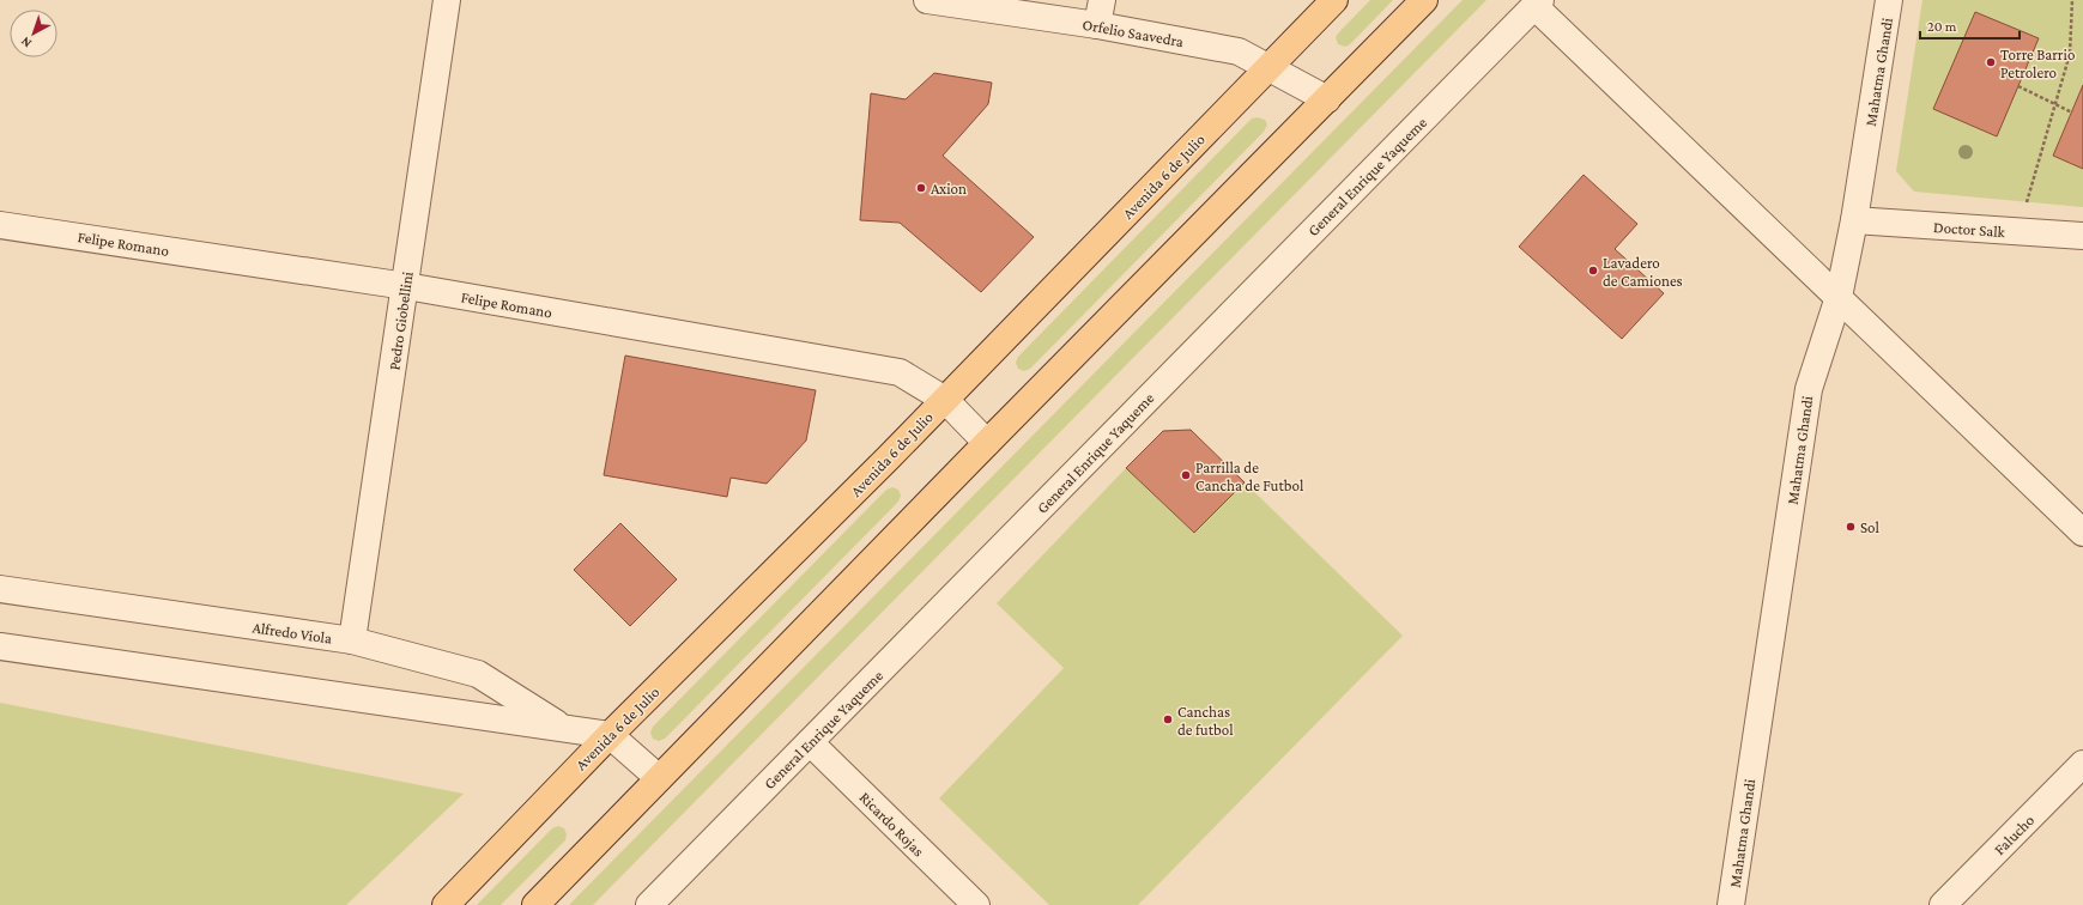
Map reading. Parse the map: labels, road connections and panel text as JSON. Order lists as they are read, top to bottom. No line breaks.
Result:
{"streets":{"main road":["Avenida 6 de Julio"],"street":["Orfelio Saavedra","Mahatma Ghandi","General Enrique Yaqueme","Doctor Salk","Felipe Romano","Pedro Giobellini","Alfredo Viola","Ricardo Rojas","Falucho"]},"crossings":[["Orfelio Saavedra","Avenida 6 de Julio"],["Mahatma Ghandi","Doctor Salk"],["Avenida 6 de Julio","Felipe Romano"],["Avenida 6 de Julio","Alfredo Viola"],["General Enrique Yaqueme","Ricardo Rojas"],["Felipe Romano","Pedro Giobellini"],["Pedro Giobellini","Alfredo Viola"]],"places":["Torre Barrio Petrolero","Axion","Lavadero de Camiones","Parrilla de Cancha de Futbol","Sol","Canchas de futbol"],"scale_bar":"20 m","north":"bottom left"}
